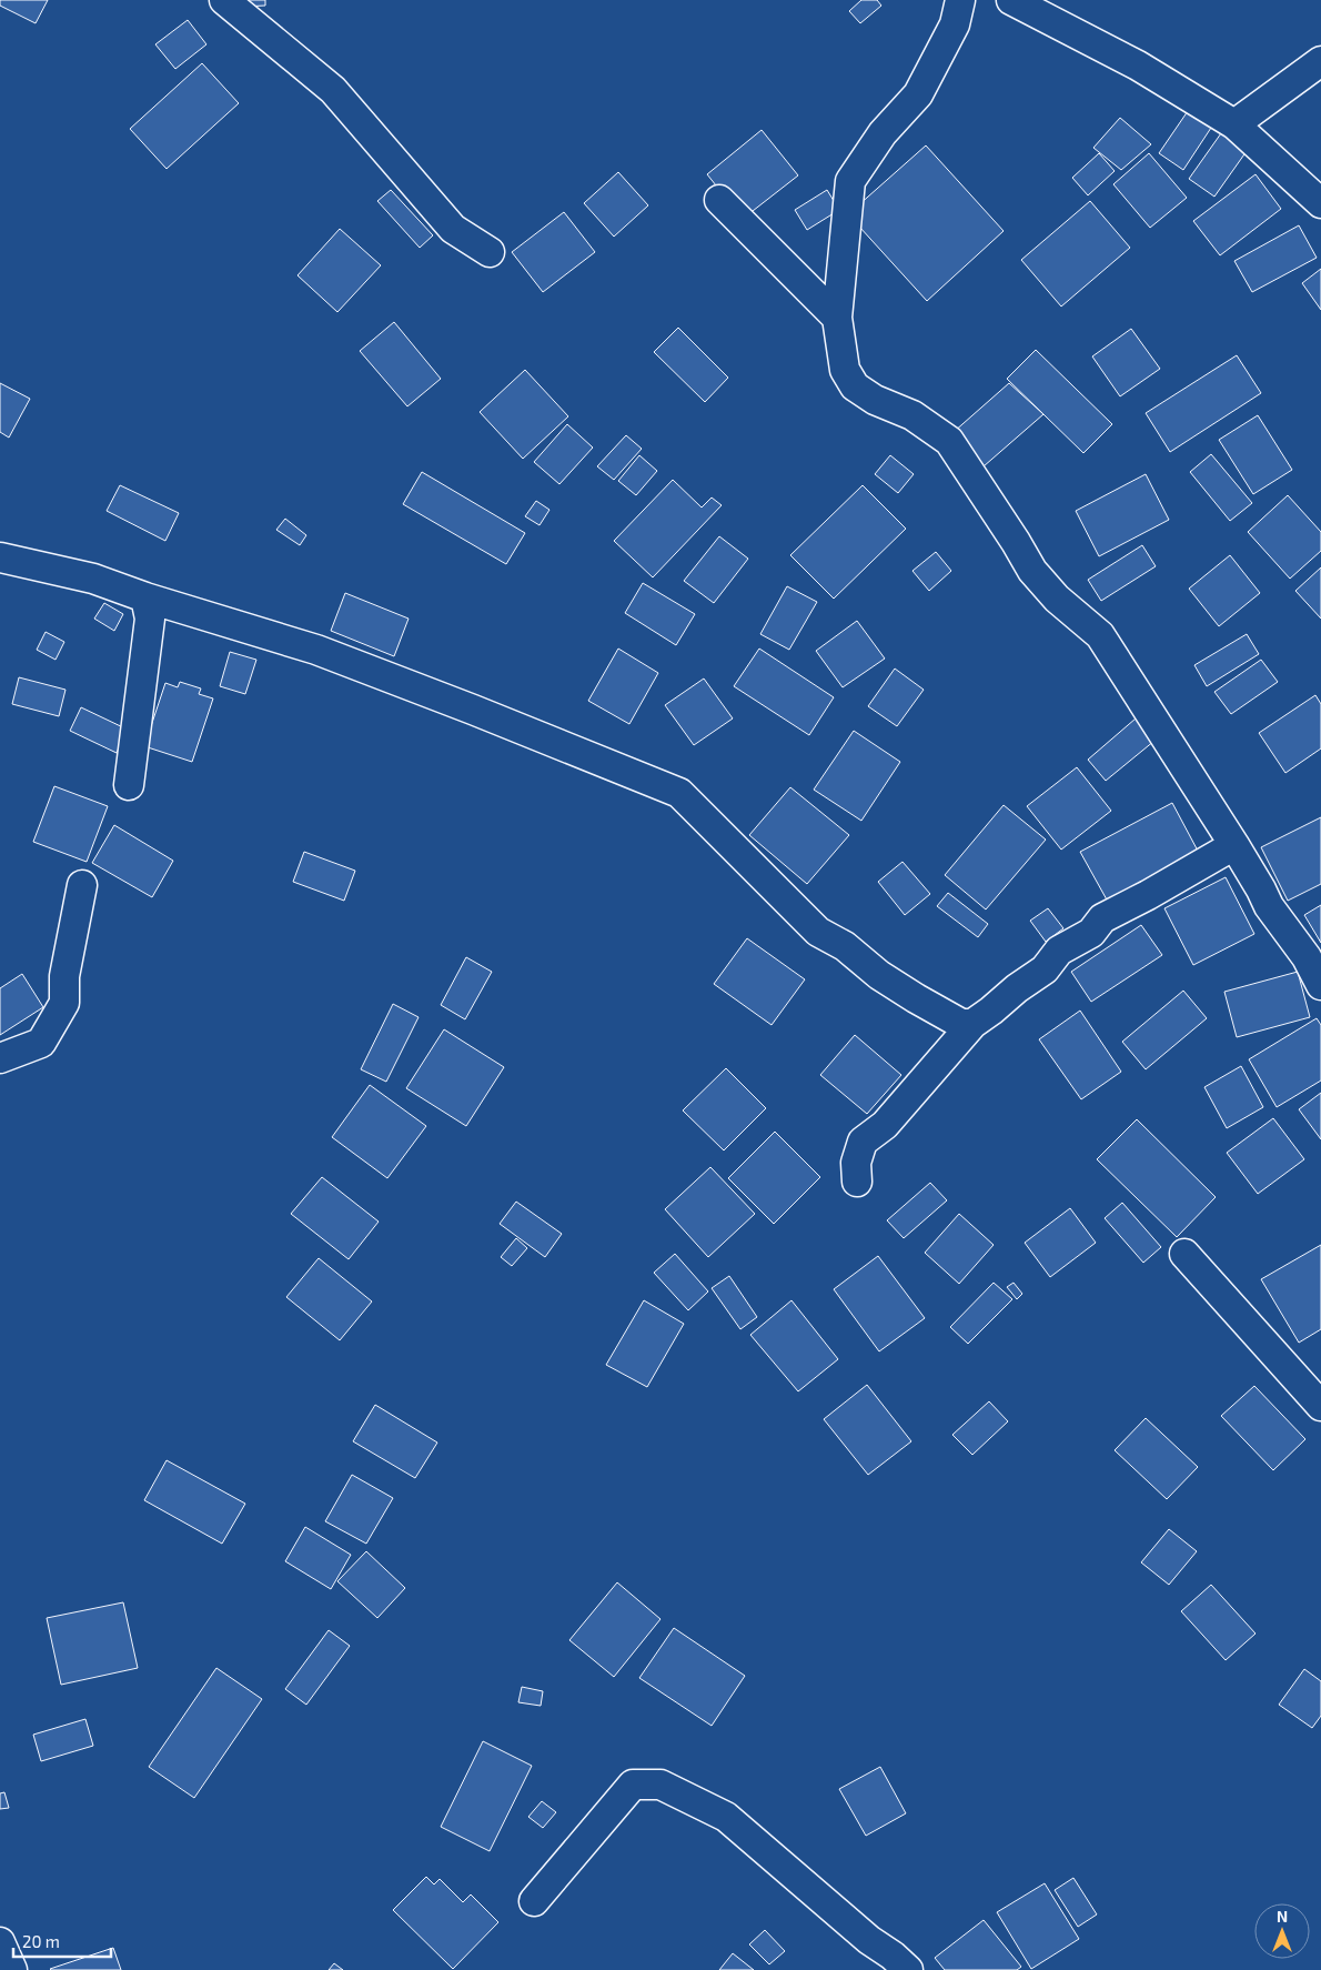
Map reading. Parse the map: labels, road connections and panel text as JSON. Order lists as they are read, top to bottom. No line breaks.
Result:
{"scale_bar":"20 m","north":"top"}
